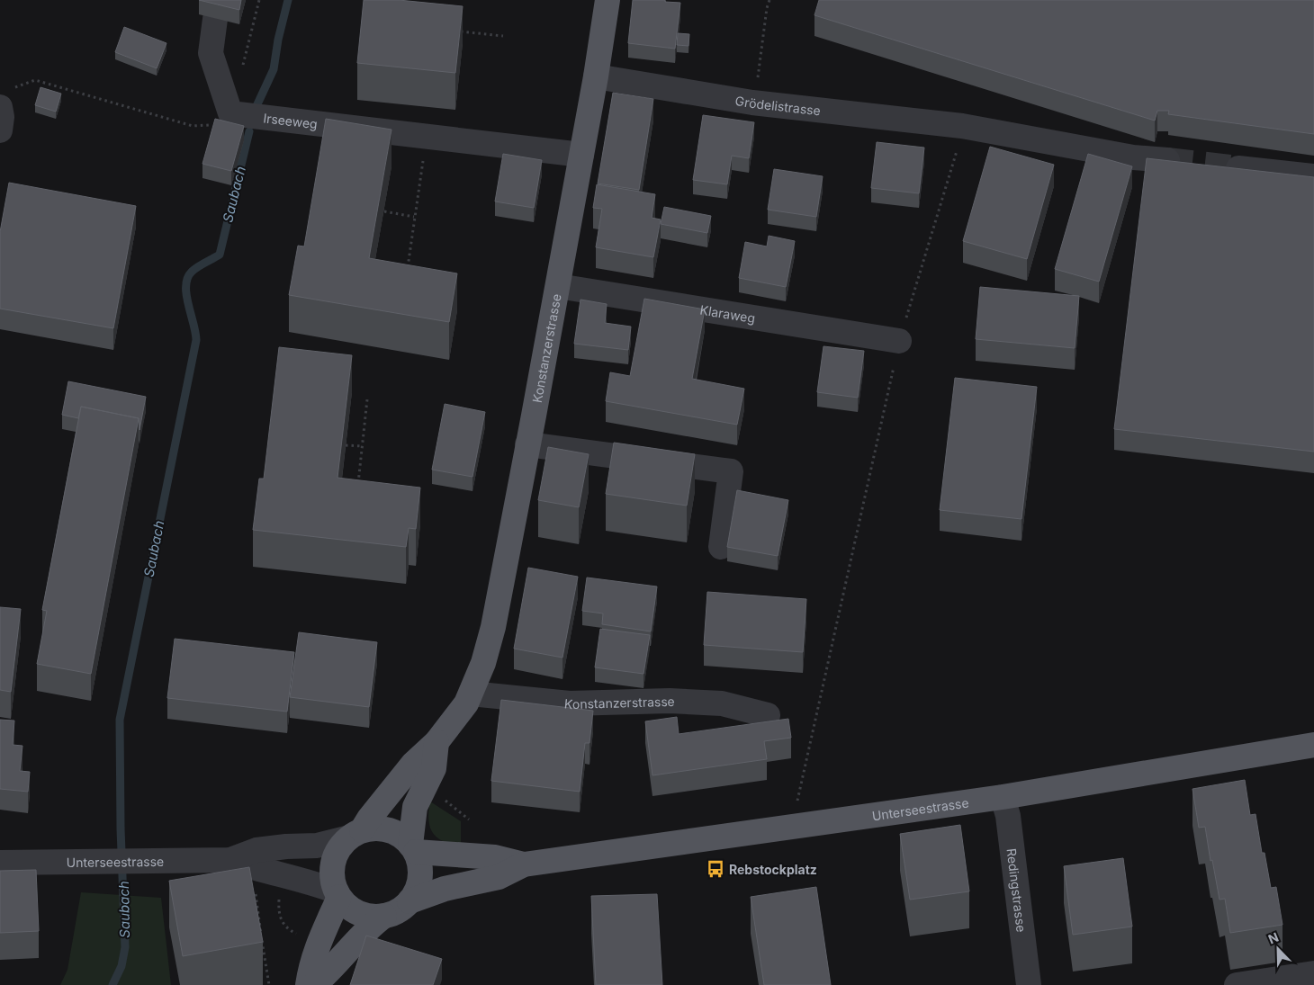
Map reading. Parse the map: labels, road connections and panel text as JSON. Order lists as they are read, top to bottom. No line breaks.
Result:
{"streets":{"main road":["Konstanzerstrasse","Unterseestrasse"],"street":["Grödelistrasse","Irseeweg","Klaraweg","Redingstrasse"]},"crossings":[["Grödelistrasse","Konstanzerstrasse"],["Irseeweg","Konstanzerstrasse"],["Klaraweg","Konstanzerstrasse"],["Konstanzerstrasse","Unterseestrasse"],["Unterseestrasse","Redingstrasse"]],"water":["Saubach"],"places":{"bus stop":["Rebstockplatz"]},"north":"top left"}
